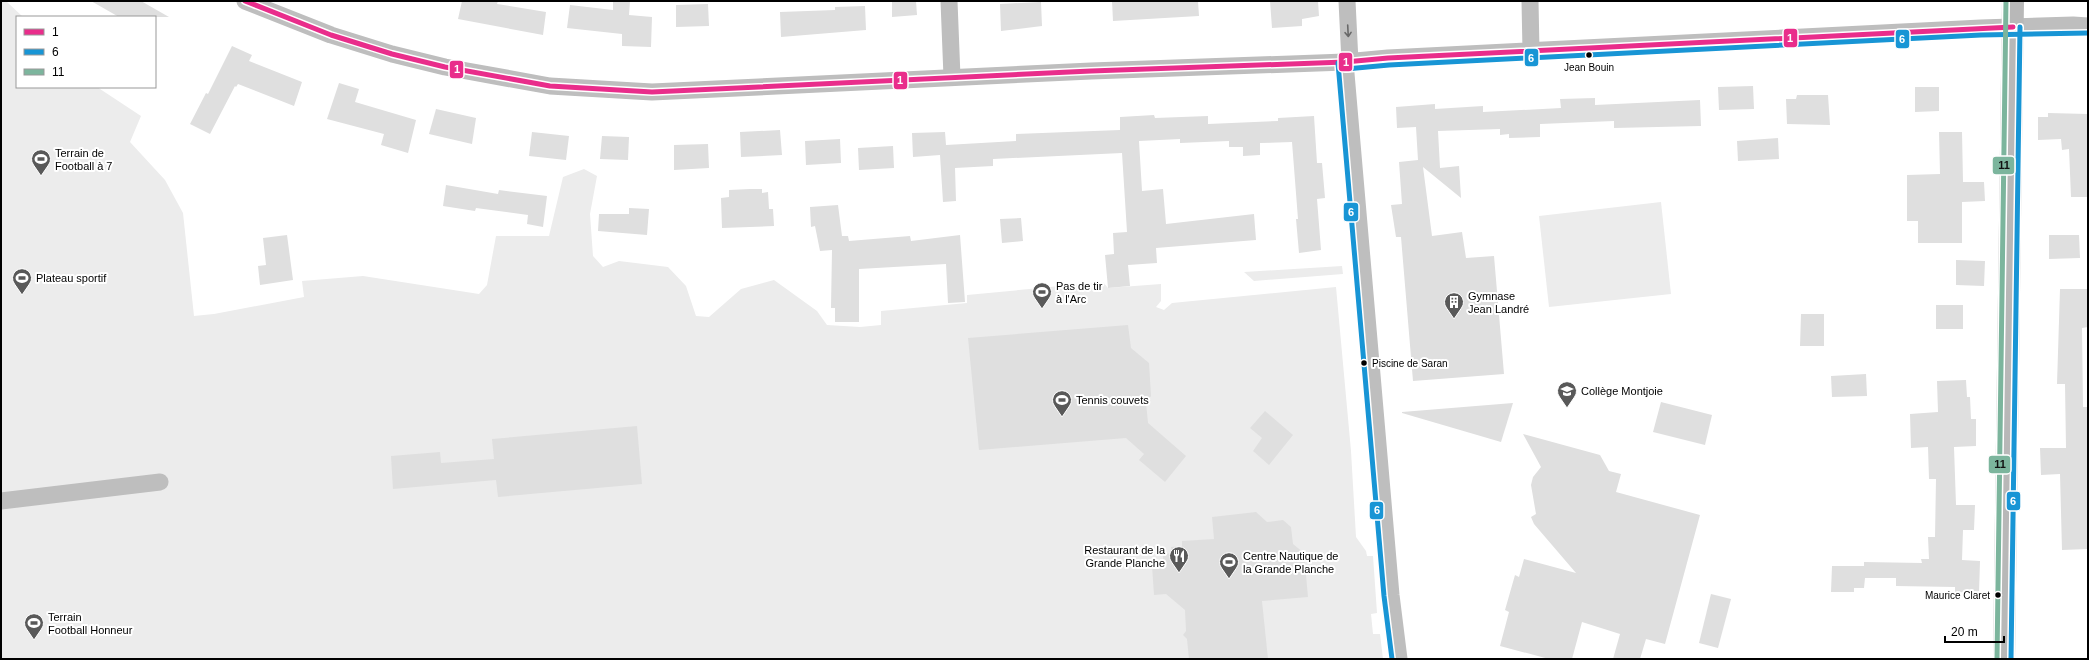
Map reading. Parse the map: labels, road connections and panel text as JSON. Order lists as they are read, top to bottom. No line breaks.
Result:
{"places":{"other":["Jean Bouin","Piscine de Saran","Maurice Claret"],"sports":["Terrain de Football à 7","Plateau sportif","Pas de tir à l'Arc","Tennis couvets","Centre Nautique de la Grande Planche","Terrain Football Honneur"],"building":["Gymnase Jean Landré"],"school or university":["Collège Montjoie"],"restaurant":["Restaurant de la Grande Planche"]},"lines":["transit line 1","transit line 11","transit line 6"],"legend":["1","6","11"],"scale_bar":"20 m"}
